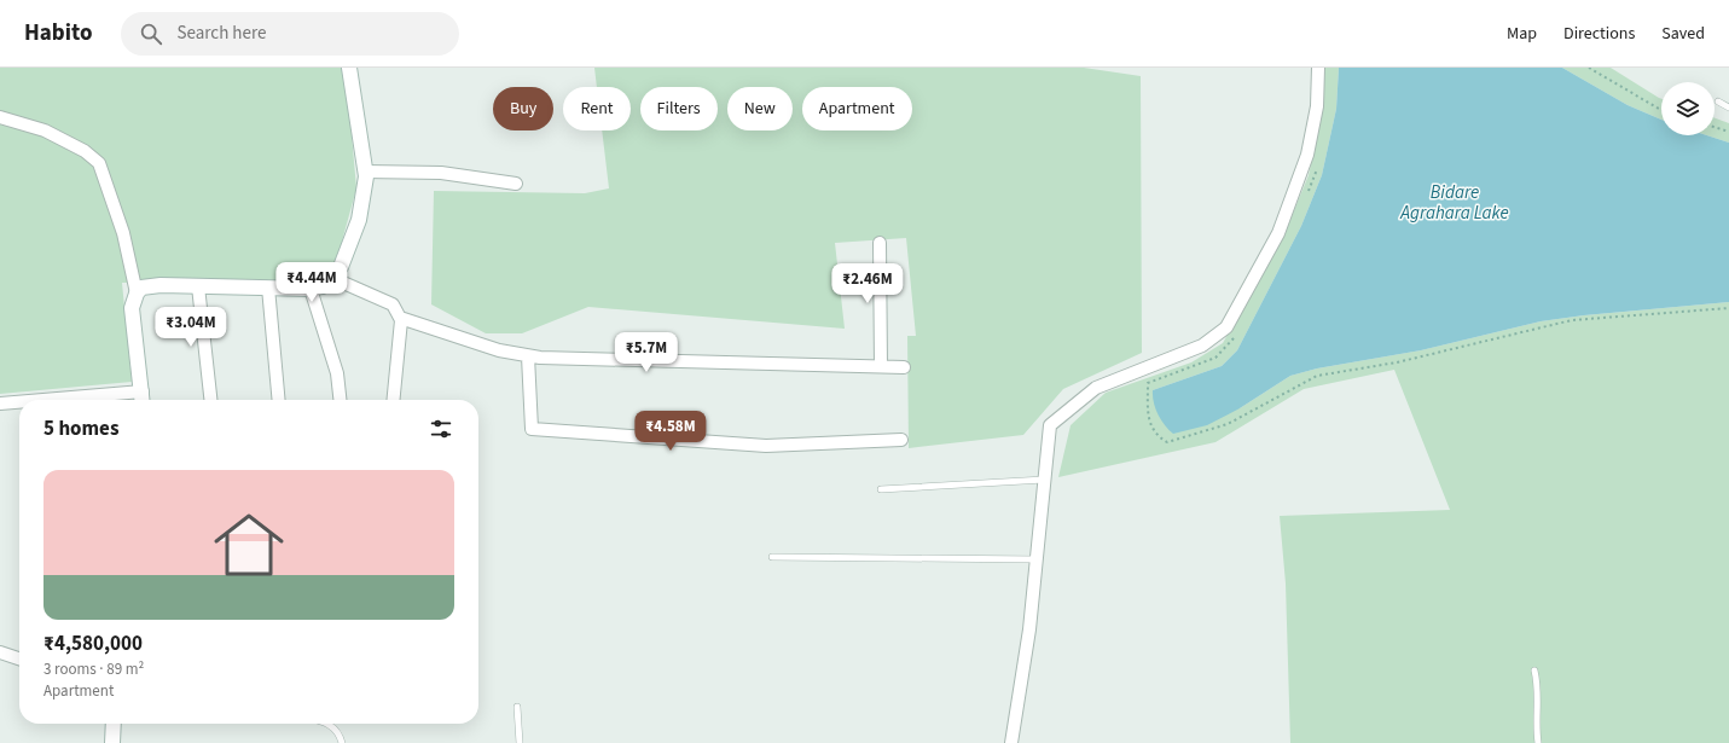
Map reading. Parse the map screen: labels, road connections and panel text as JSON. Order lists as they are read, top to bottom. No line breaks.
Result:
{"water":["Bidare Agrahara Lake"],"page":{"header":"Habito","search":"Search here","nav":["Map","Directions","Saved"],"chip":["Buy","Rent","Filters","New","Apartment"],"price":["₹4.44M","₹2.46M","₹3.04M","₹5.7M","₹4.58M"],"heading":"5 homes","list":[{"name":"₹4,580,000","note":"3 rooms · 89 m² · Apartment"}]}}
